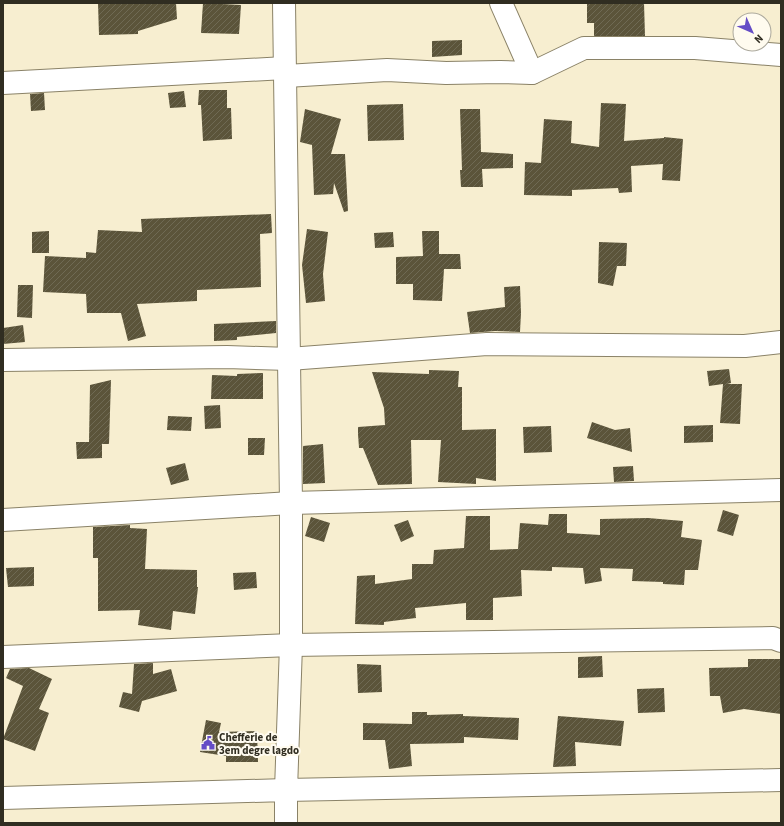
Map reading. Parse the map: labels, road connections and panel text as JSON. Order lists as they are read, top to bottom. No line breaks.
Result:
{"places":{"public building":["Chefferie de 3em degre lagdo"]},"north":"bottom right"}
